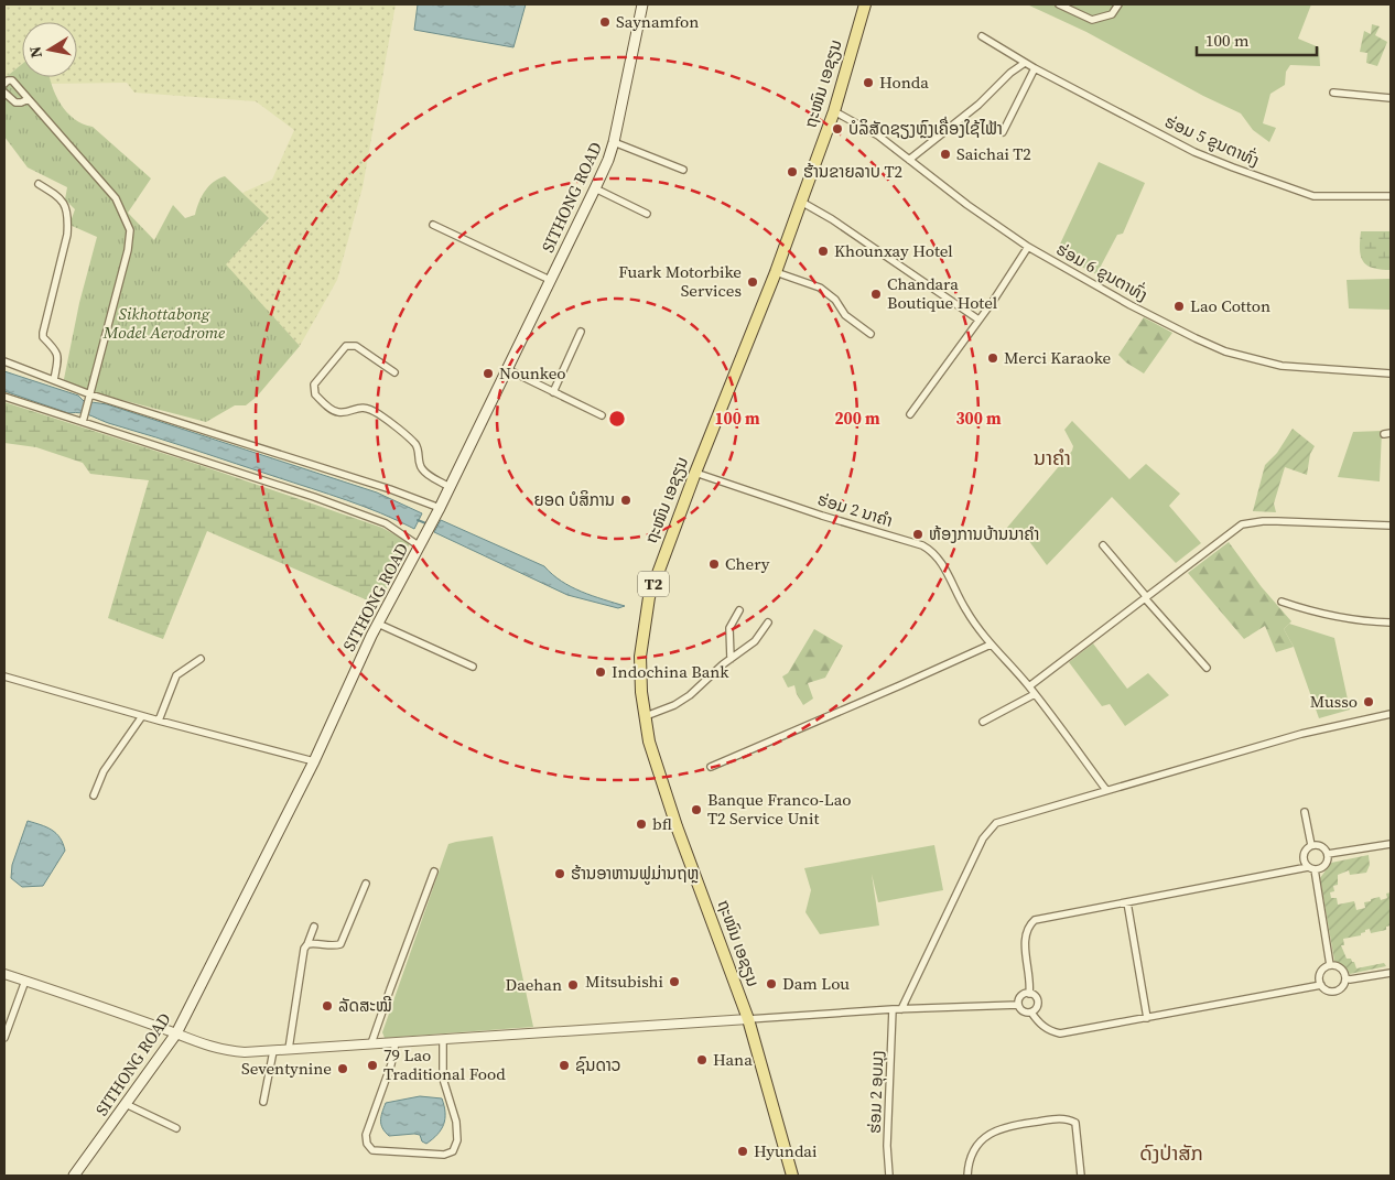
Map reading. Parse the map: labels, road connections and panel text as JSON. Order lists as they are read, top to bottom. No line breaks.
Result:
{"streets":{"main road":["ຖະໜົນ ເອຊຽນ","SITHONG ROAD","T2"],"street":["ຮ່ອມ 5 ຂູນຕາທົ່ງ","ຮ່ອມ 6 ຂູນຕາທົ່ງ","ຮ່ອມ 2 ນາຄຳ","ຮ່ອມ 2 ອຸບມຸງ"]},"crossings":[["ຖະໜົນ ເອຊຽນ","ຮ່ອມ 6 ຂູນຕາທົ່ງ"],["ຖະໜົນ ເອຊຽນ","ຮ່ອມ 2 ນາຄຳ"]],"districts":["ນາຄຳ","ດົງປ່າສັກ"],"parks":["Sikhottabong Model Aerodrome"],"places":["Saynamfon","Honda","ບໍລິສັດຊຽງຫຼົງເຄື່ອງໃຊ້ໄຟ້າ","Saichai T2","ຮ້ານຂາຍລາບ T2","Khounxay Hotel","Fuark Motorbike Services","Chandara Boutique Hotel","Lao Cotton","Merci Karaoke","Nounkeo","ຍອດ ບໍສິການ","ຫ້ອງການບ້ານນາຄໍາ","Chery","Indochina Bank","Musso","Banque Franco-Lao T2 Service Unit","bfl","ຮ້ານອາຫານຟູມ່ານຖຫຼ","Mitsubishi","Dam Lou","Daehan","ລັດສະໝີ","Hana","79 Lao Traditional Food","ຊົນດາວ","Seventynine","Hyundai"],"scale_bar":"100 m","north":"left","rings":["100 m","200 m","300 m"]}
